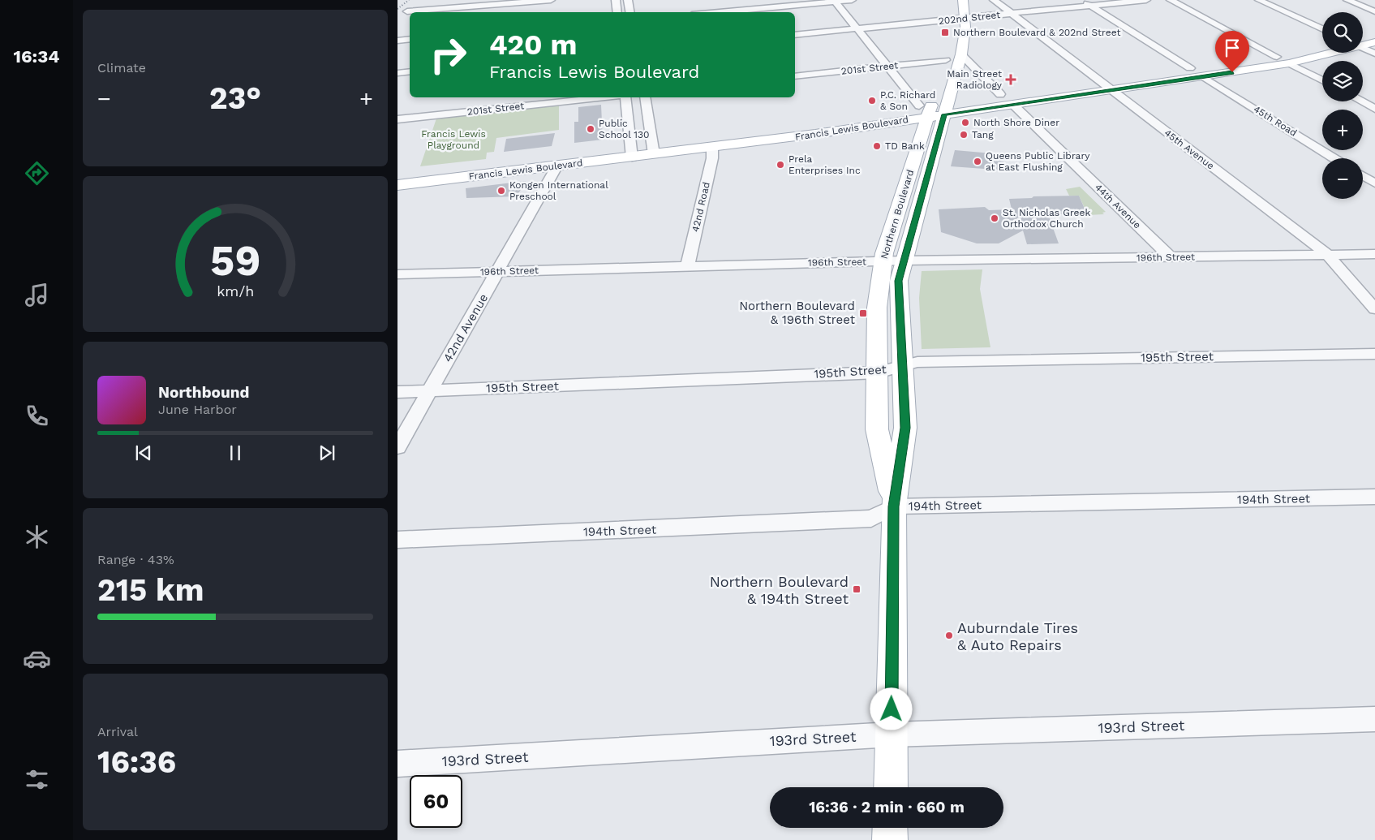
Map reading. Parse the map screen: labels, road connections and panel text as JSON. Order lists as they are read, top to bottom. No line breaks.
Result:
{"streets":{"main road":["Francis Lewis Boulevard","Northern Boulevard"],"street":["202nd Street","201st Street","45th Road","45th Avenue","44th Avenue","42nd Road","196th Street","42nd Avenue","195th Street","194th Street","193rd Street"]},"crossings":[["202nd Street","45th Avenue"],["202nd Street","Northern Boulevard"],["201st Street","Northern Boulevard"],["45th Road","Francis Lewis Boulevard"],["Francis Lewis Boulevard","45th Avenue"],["Francis Lewis Boulevard","44th Avenue"],["Francis Lewis Boulevard","42nd Road"],["Francis Lewis Boulevard","Northern Boulevard"],["Francis Lewis Boulevard","42nd Avenue"],["45th Avenue","196th Street"],["44th Avenue","196th Street"],["42nd Road","196th Street"],["Northern Boulevard","196th Street"],["Northern Boulevard","195th Street"],["Northern Boulevard","194th Street"],["Northern Boulevard","193rd Street"],["196th Street","42nd Avenue"],["42nd Avenue","195th Street"]],"parks":["Francis Lewis Playground"],"places":{"transit":["Northern Boulevard & 202nd Street","Northern Boulevard & 196th Street","Northern Boulevard & 194th Street"],"health":["Main Street Radiology"],"other":["P.C. Richard & Son","North Shore Diner","Public School 130","Tang","TD Bank","Queens Public Library at East Flushing","Prela Enterprises Inc","Kongen International Preschool","St. Nicholas Greek Orthodox Church","Auburndale Tires & Auto Repairs"]},"page":{"tabs":"16:34","tile":["Climate",["Range · 43%","215 km"],["Arrival","16:36"]],"map_buttons":["+","−"],"turn":["420 m","Francis Lewis Boulevard"],"heat":["−","23°","+"],"song":["Northbound","June Harbor"],"limit":"60","trip":"16:36 · 2 min · 660 m","gauge":["59","km/h"]}}
